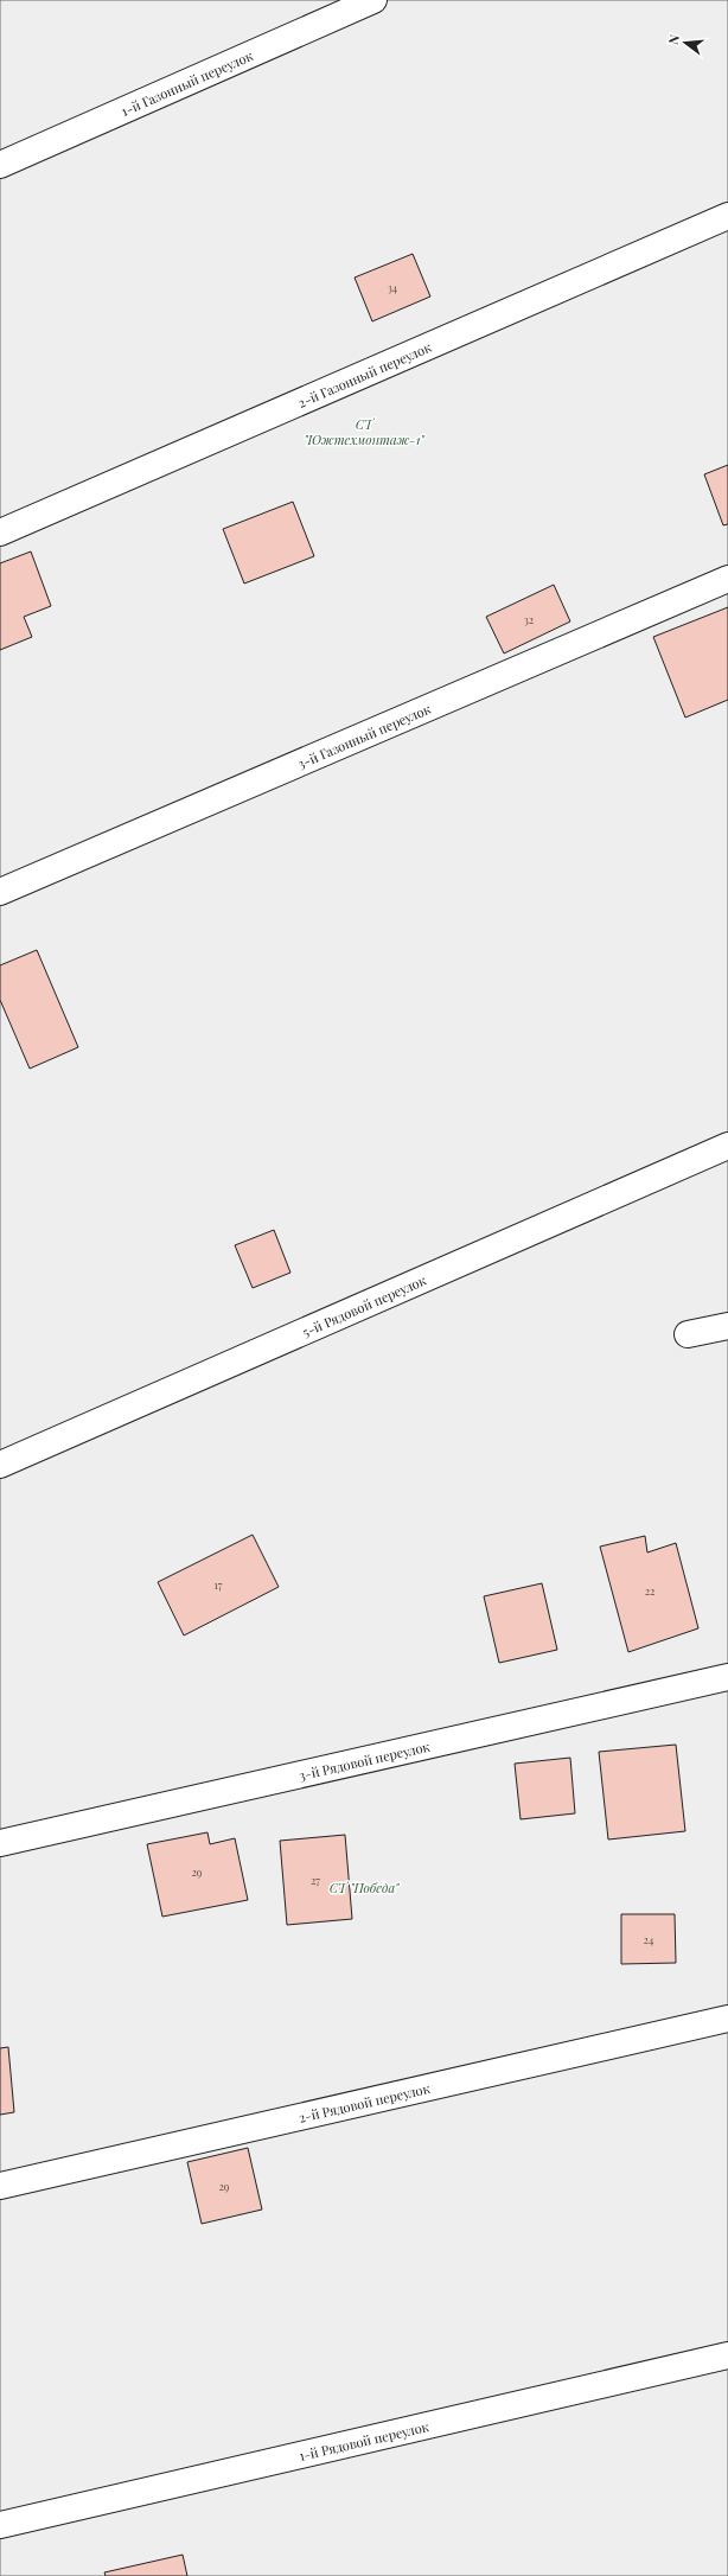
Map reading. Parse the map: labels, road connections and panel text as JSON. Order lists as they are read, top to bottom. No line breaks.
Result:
{"streets":{"lane":["1-й Газонный переулок","2-й Газонный переулок","3-й Газонный переулок","5-й Рядовой переулок","3-й Рядовой переулок","2-й Рядовой переулок","1-й Рядовой переулок"]},"parks":["СТ \"Южтехмонтаж-1\"","СТ \"Победа\""],"house_numbers":["34","32","17","22","29","27","24","29"],"north":"left"}
